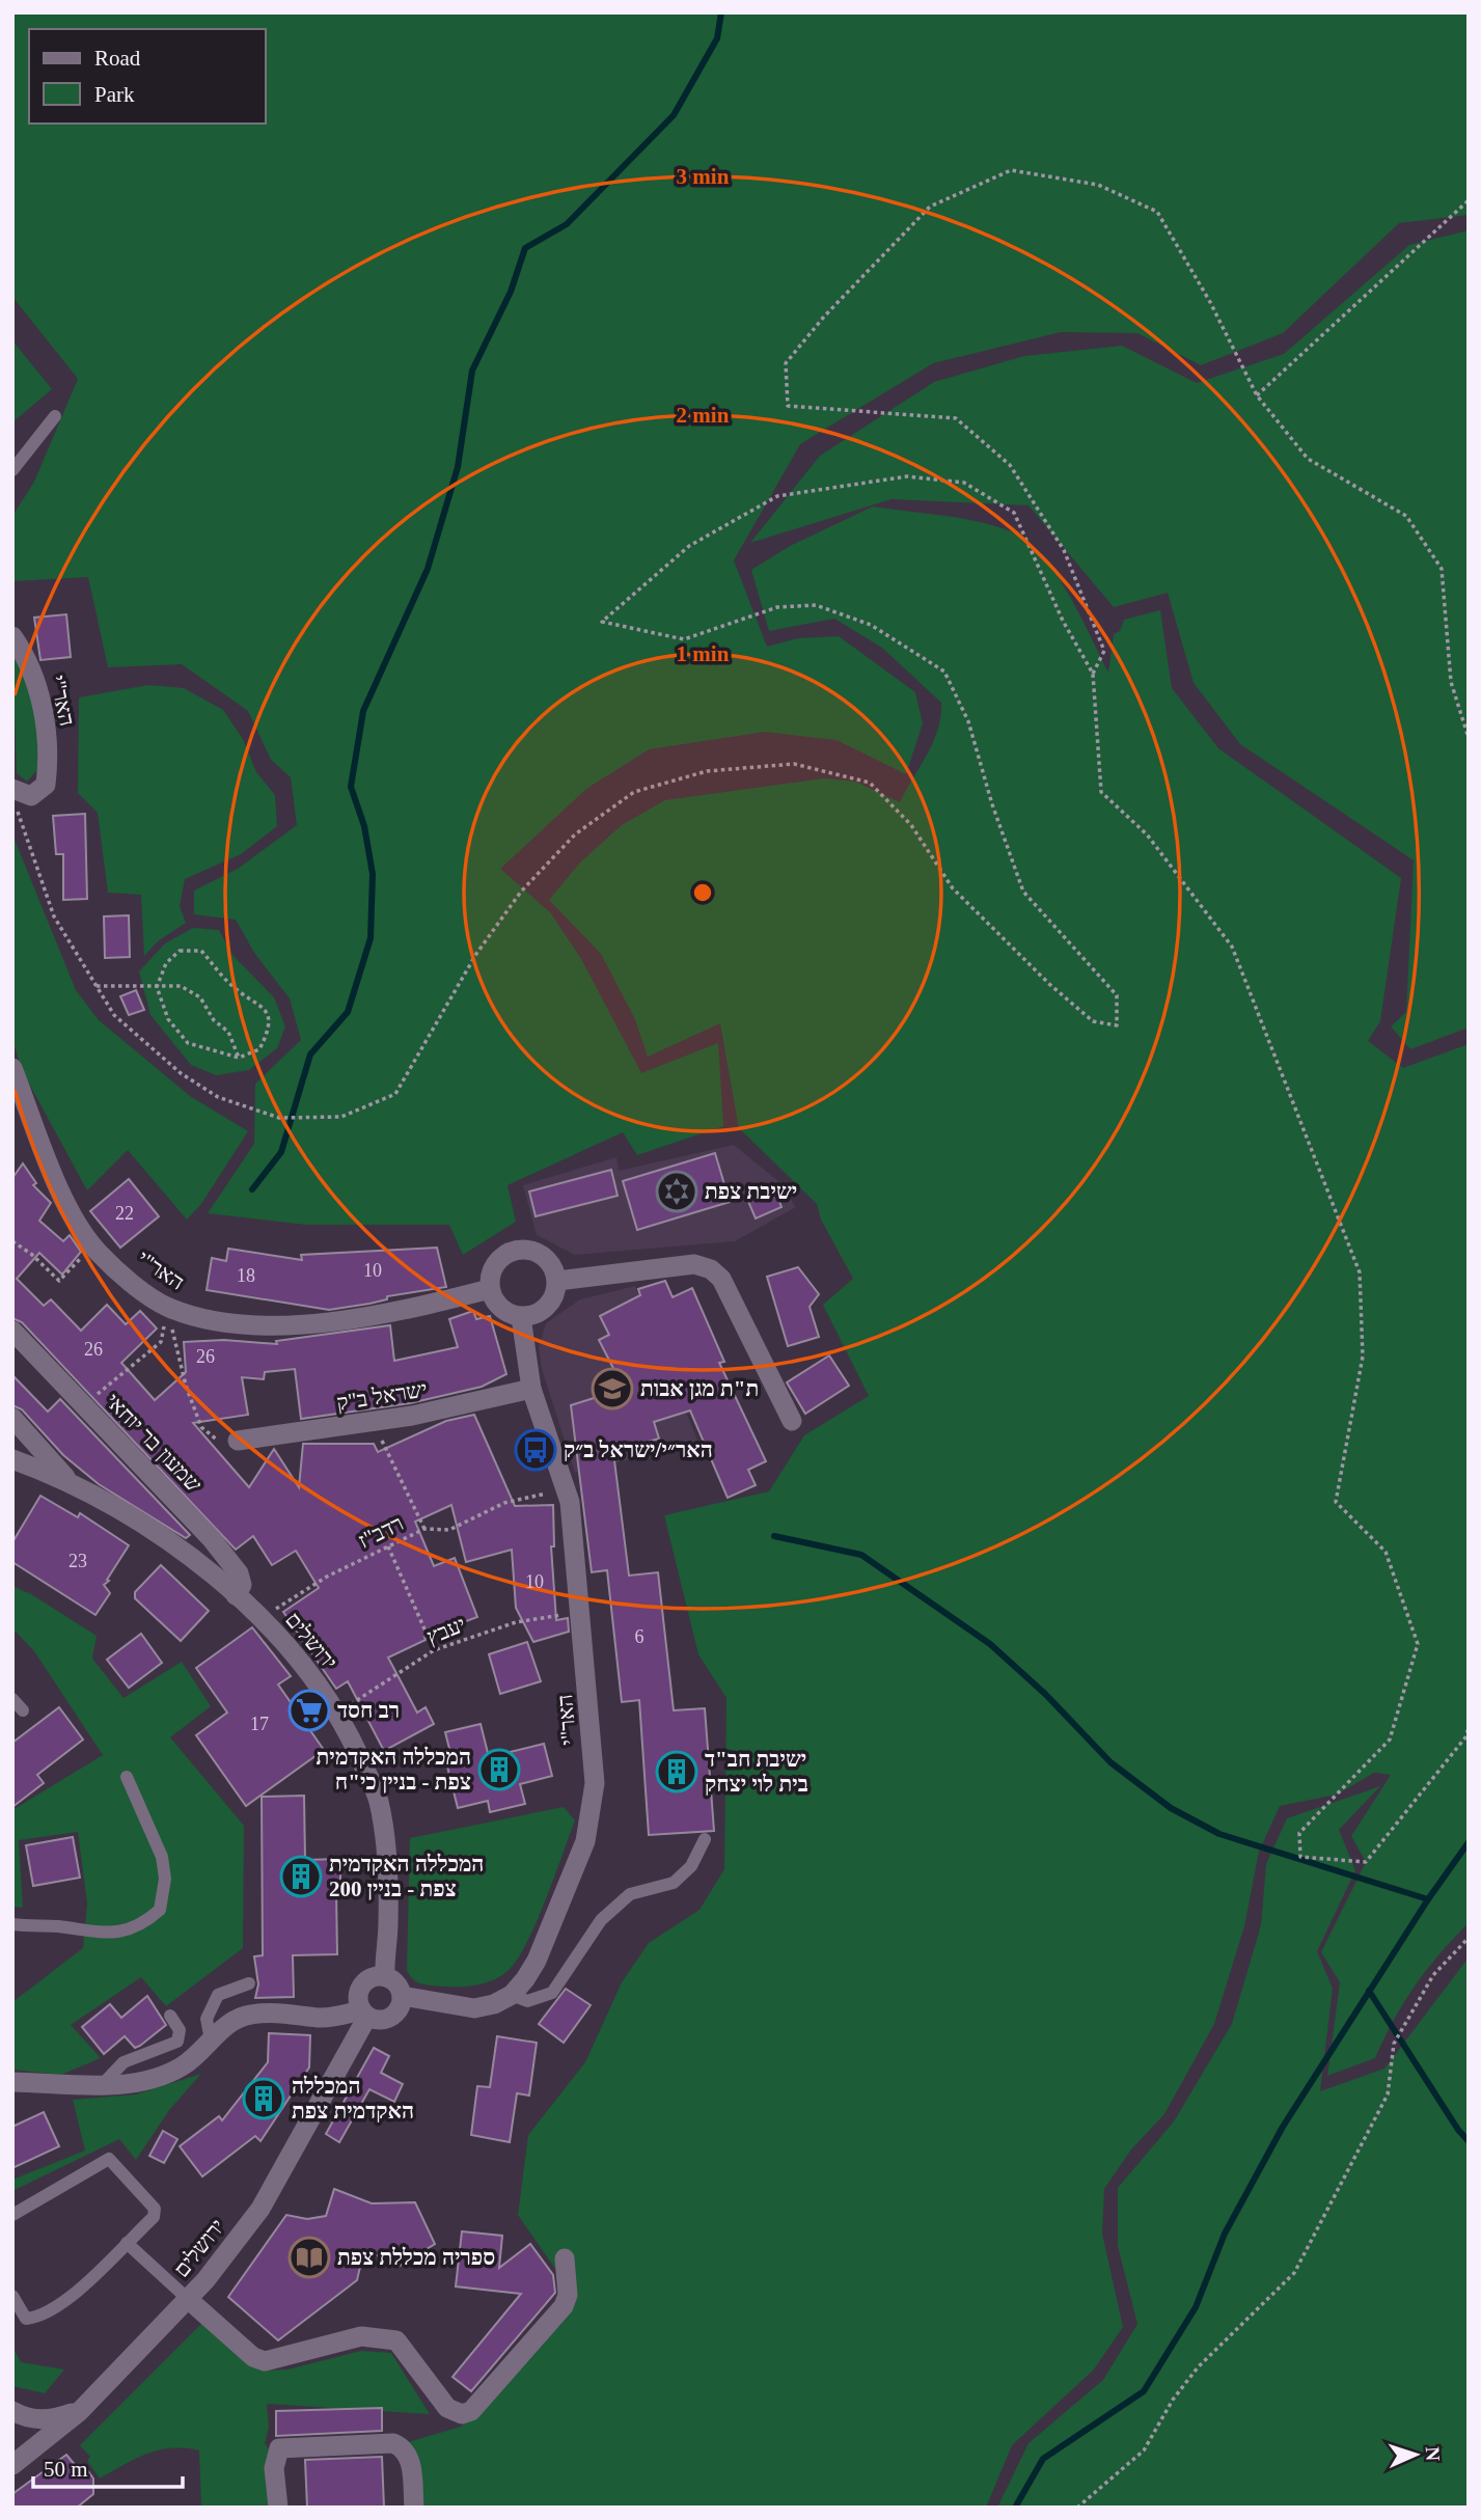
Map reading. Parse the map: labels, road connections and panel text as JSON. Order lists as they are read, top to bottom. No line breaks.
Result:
{"streets":{"street":["האר\"י","ישראל ב\"ק","שמעון בר יוחאי","ירושלים"],"path":["רדב\"ז","יעבץ"]},"crossings":[["האר\"י","ישראל ב\"ק"],["האר\"י","רדב\"ז"],["האר\"י","יעבץ"],["שמעון בר יוחאי","ירושלים"],["רדב\"ז","ירושלים"],["יעבץ","ירושלים"]],"places":{"synagogue":["ישיבת צפת"],"school or university":["ת\"ת מגן אבות"],"bus stop":["האר״י/ישראל ב״ק"],"supermarket":["רב חסד"],"building":["המכללה האקדמית צפת - בניין כי\"ח","ישיבת חב\"ד בית לוי יצחק","המכללה האקדמית צפת - בניין 200","המכללה האקדמית צפת"],"library":["ספריה מכללת צפת"]},"house_numbers":["22","10","18","26","26","23","10","6","17"],"legend":["Road","Park"],"scale_bar":"50 m","north":"right","rings":["3 min","2 min","1 min"]}
